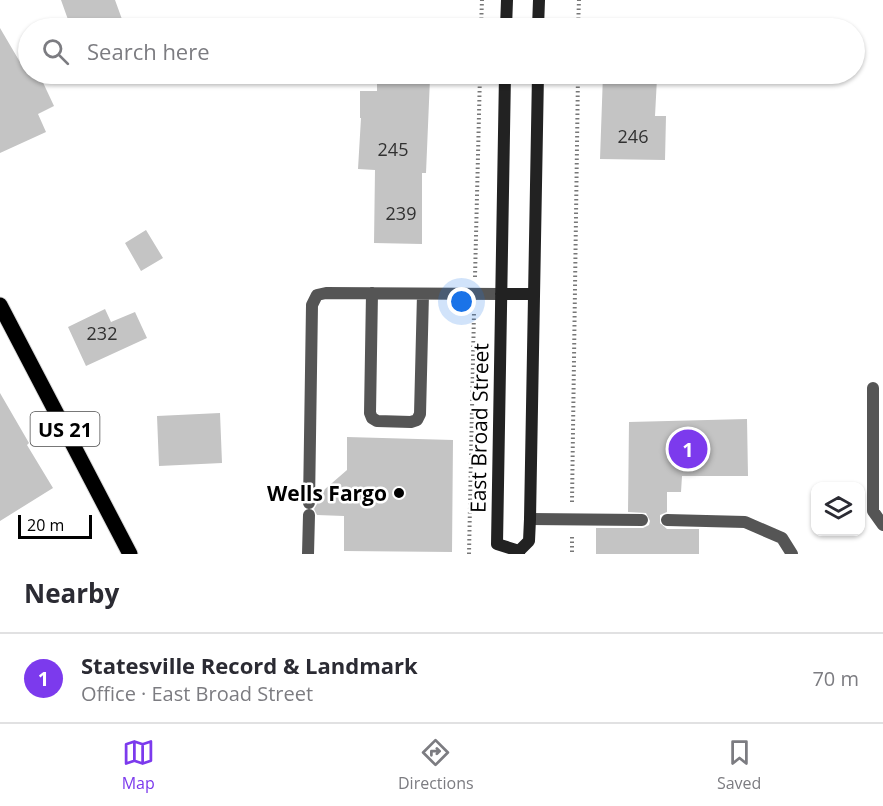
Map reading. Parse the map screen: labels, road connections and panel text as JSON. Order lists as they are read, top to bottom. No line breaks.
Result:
{"streets":{"main road":["East Broad Street","US 21"]},"places":["Wells Fargo"],"house_numbers":["246","245","239","232"],"scale_bar":"20 m","page":{"search":"Search here","pins":"1","scale":"20 m","heading":"Nearby","list":[{"mark":"1","name":"Statesville Record & Landmark","note":"Office · East Broad Street","value":"70 m"}],"nav":["Map","Directions","Saved"]}}
